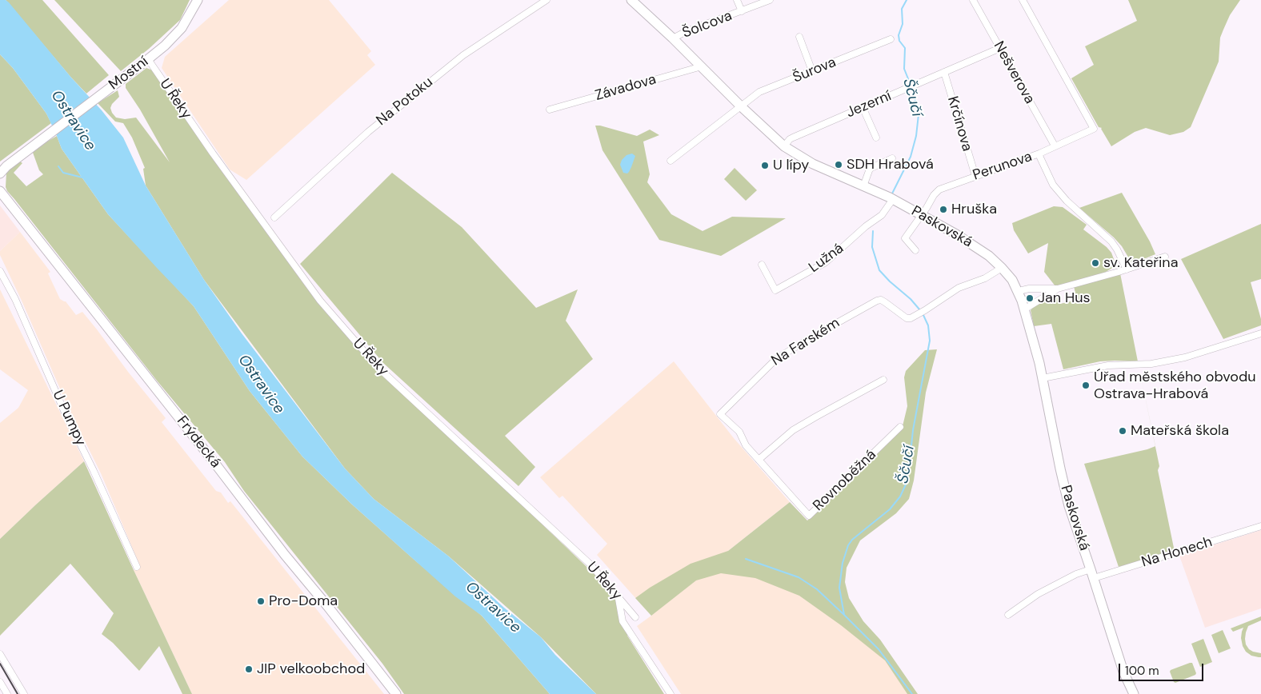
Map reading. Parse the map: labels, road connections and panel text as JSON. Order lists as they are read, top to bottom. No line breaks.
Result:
{"streets":{"main road":["Mostní","Paskovská","Frýdecká"],"street":["Šolcova","Šurova","Nešverova","Závadova","U Řeky","Na Potoku","Jezerní","Krčínova","Perunova","Lužná","Na Farském","U Pumpy","Rovnoběžná","Na Honech"]},"crossings":[["Šolcova","Paskovská"],["Šurova","Paskovská"],["Nešverova","Jezerní"],["Nešverova","Perunova"],["Mostní","U Řeky"],["Závadova","Paskovská"],["Jezerní","Krčínova"],["Jezerní","Paskovská"],["Krčínova","Perunova"],["Perunova","Paskovská"],["Paskovská","Lužná"],["Paskovská","Na Farském"],["Paskovská","Na Honech"],["Na Farském","Rovnoběžná"]],"water":["Ščučí","Ostravice"],"places":["SDH Hrabová","U lípy","Hruška","sv. Kateřina","Jan Hus","Úřad městského obvodu Ostrava-Hrabová","Mateřská škola","Pro-Doma","JIP velkoobchod"],"scale_bar":"100 m"}
